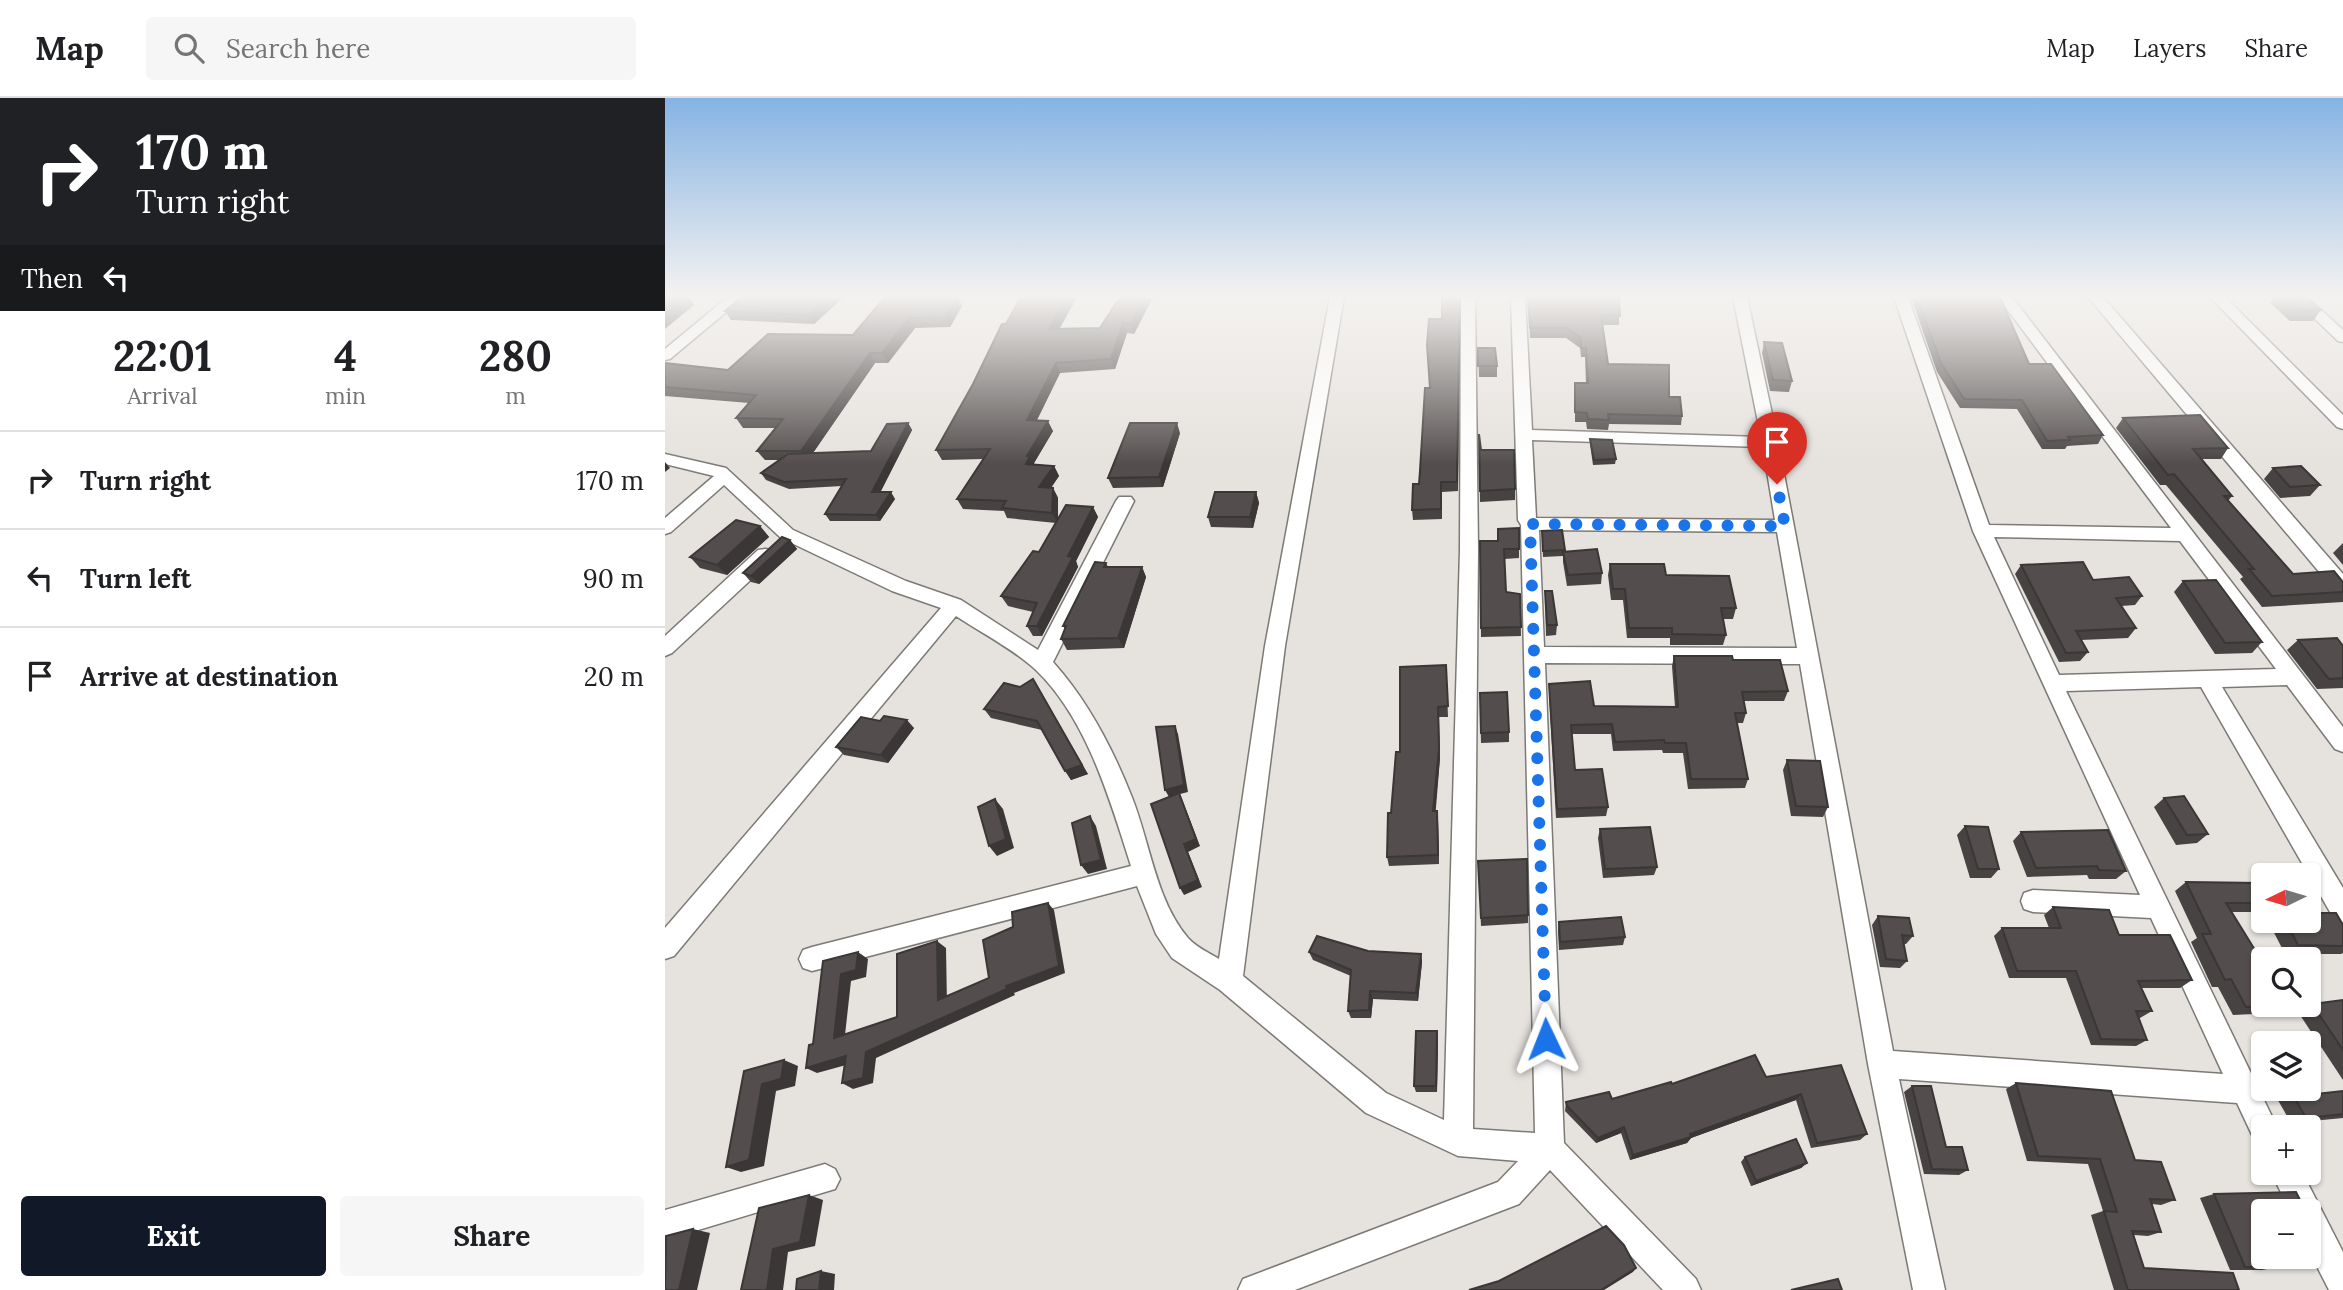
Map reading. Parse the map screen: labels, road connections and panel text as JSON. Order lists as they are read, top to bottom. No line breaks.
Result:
{"north":"left","page":{"header":"Map","search":"Search here","nav":["Map","Layers","Share"],"turn":["170 m","Turn right"],"then":"Then","eta":["22:01","Arrival","4","min","280","m"],"list":[{"name":"Turn right","value":"170 m"},{"name":"Turn left","value":"90 m"},{"name":"Arrive at destination","value":"20 m"}],"map_buttons":["+","−"],"buttons":["Exit","Share"]}}
